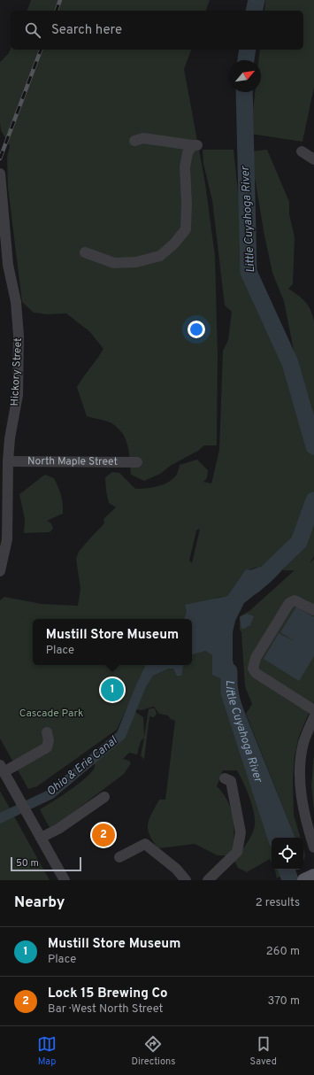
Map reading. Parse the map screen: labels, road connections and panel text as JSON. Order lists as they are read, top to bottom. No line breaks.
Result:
{"streets":{"street":["Hickory Street","North Maple Street"]},"crossings":[["Hickory Street","North Maple Street"]],"water":["Little Cuyahoga River","Ohio & Erie Canal"],"parks":["Cascade Park"],"scale_bar":"50 m","north":"top right","page":{"search":"Search here","popup":["Mustill Store Museum","Place"],"pins":["1","2"],"scale":"50 m","heading":["Nearby","2 results"],"list":[{"mark":"1","name":"Mustill Store Museum","note":"Place","value":"260 m"},{"mark":"2","name":"Lock 15 Brewing Co","note":"Bar · West North Street","value":"370 m"}],"nav":["Map","Directions","Saved"]}}
